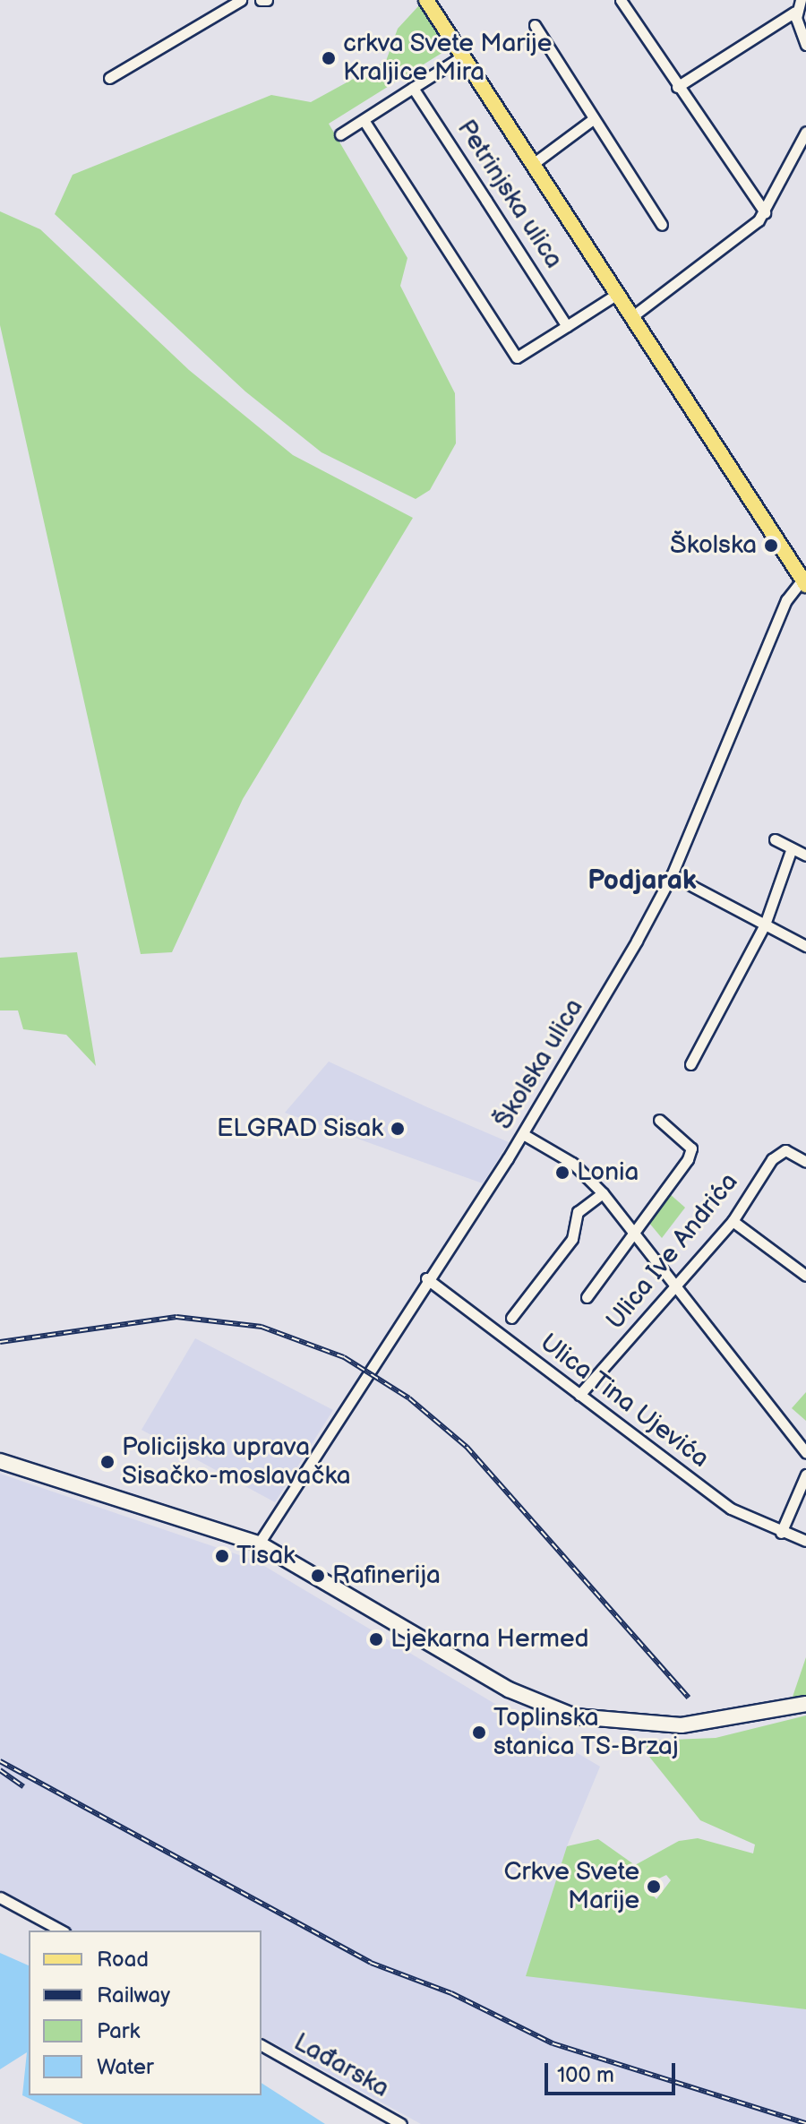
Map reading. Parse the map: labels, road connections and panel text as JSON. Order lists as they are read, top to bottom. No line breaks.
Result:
{"streets":{"main road":["Petrinjska ulica"],"street":["Školska ulica","Ulica Ive Andrića","Ulica Tina Ujevića","Lađarska"]},"crossings":[["Petrinjska ulica","Školska ulica"],["Školska ulica","Ulica Tina Ujevića"],["Ulica Ive Andrića","Ulica Tina Ujevića"]],"districts":["Podjarak"],"places":["crkva Svete Marije Kraljice Mira","Školska","ELGRAD Sisak","Lonia","Policijska uprava Sisačko-moslavačka","Tisak","Rafinerija","Ljekarna Hermed","Toplinska stanica TS-Brzaj","Crkve Svete Marije"],"legend":["Road","Railway","Park","Water"],"scale_bar":"100 m"}
